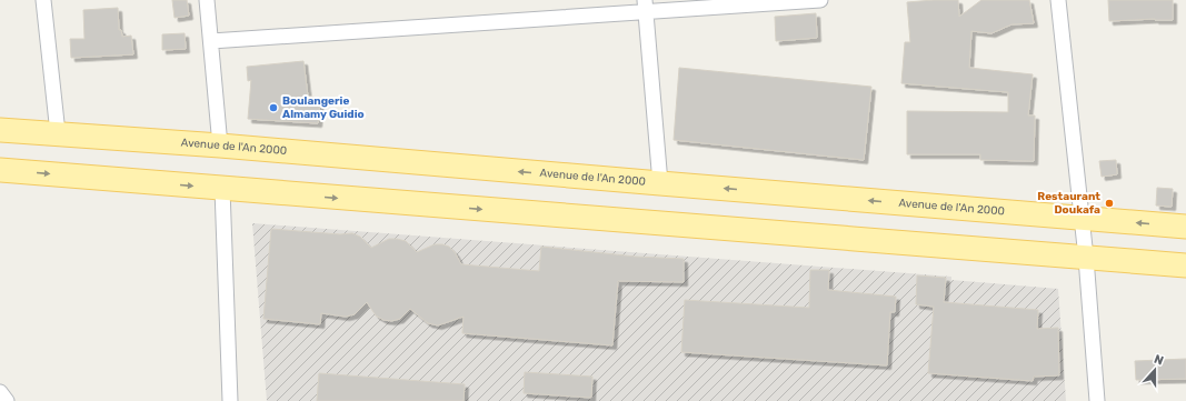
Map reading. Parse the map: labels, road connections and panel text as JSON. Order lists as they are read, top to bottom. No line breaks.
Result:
{"streets":{"main road":["Avenue de l'An 2000"]},"places":["Boulangerie Almamy Guidio","Restaurant Doukafa"],"north":"top"}
